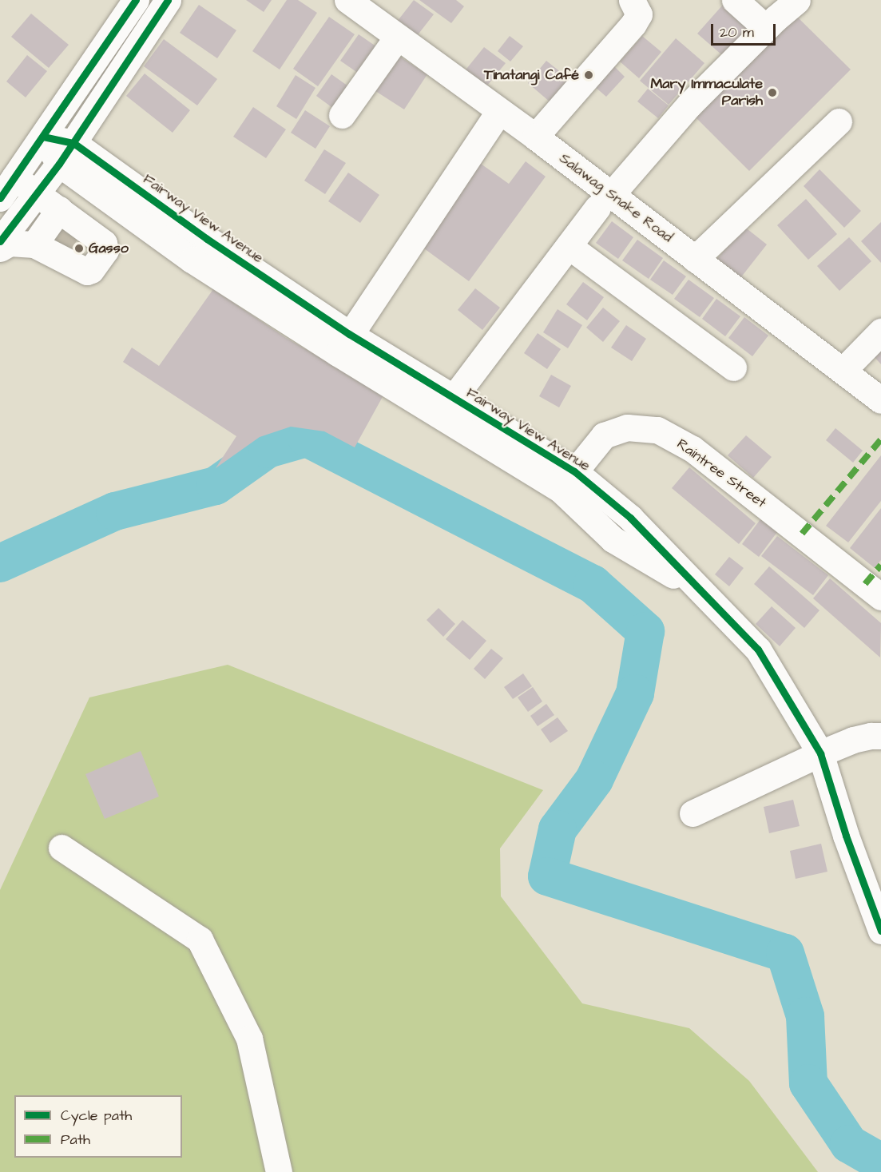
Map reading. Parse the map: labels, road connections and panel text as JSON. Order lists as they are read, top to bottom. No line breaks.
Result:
{"streets":{"street":["Salawag Snake Road","Fairway View Avenue","Raintree Street"]},"crossings":[["Fairway View Avenue","Raintree Street"]],"places":["Tinatangi Café","Mary Immaculate Parish","Gasso"],"legend":["Cycle path","Path"],"scale_bar":"20 m"}
